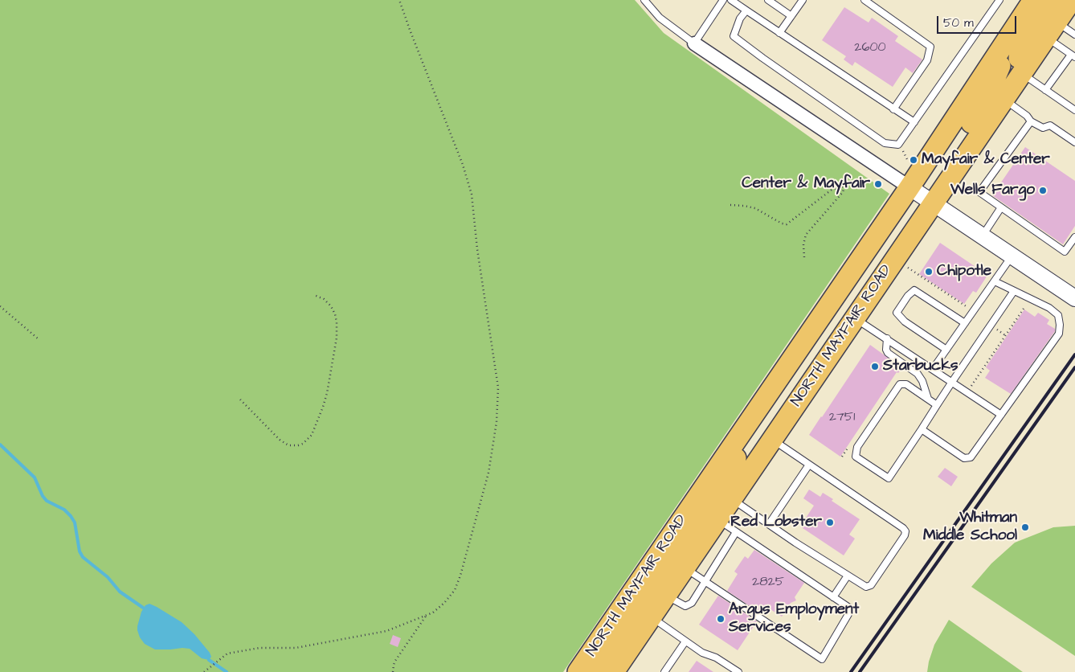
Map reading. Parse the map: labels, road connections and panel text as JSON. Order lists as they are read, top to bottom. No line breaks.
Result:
{"streets":{"main road":["NORTH MAYFAIR ROAD"]},"places":["Mayfair & Center","Center & Mayfair","Wells Fargo","Chipotle","Starbucks","Red Lobster","Whitman Middle School","Argus Employment Services"],"house_numbers":["2600","2751","2825"],"scale_bar":"50 m"}
